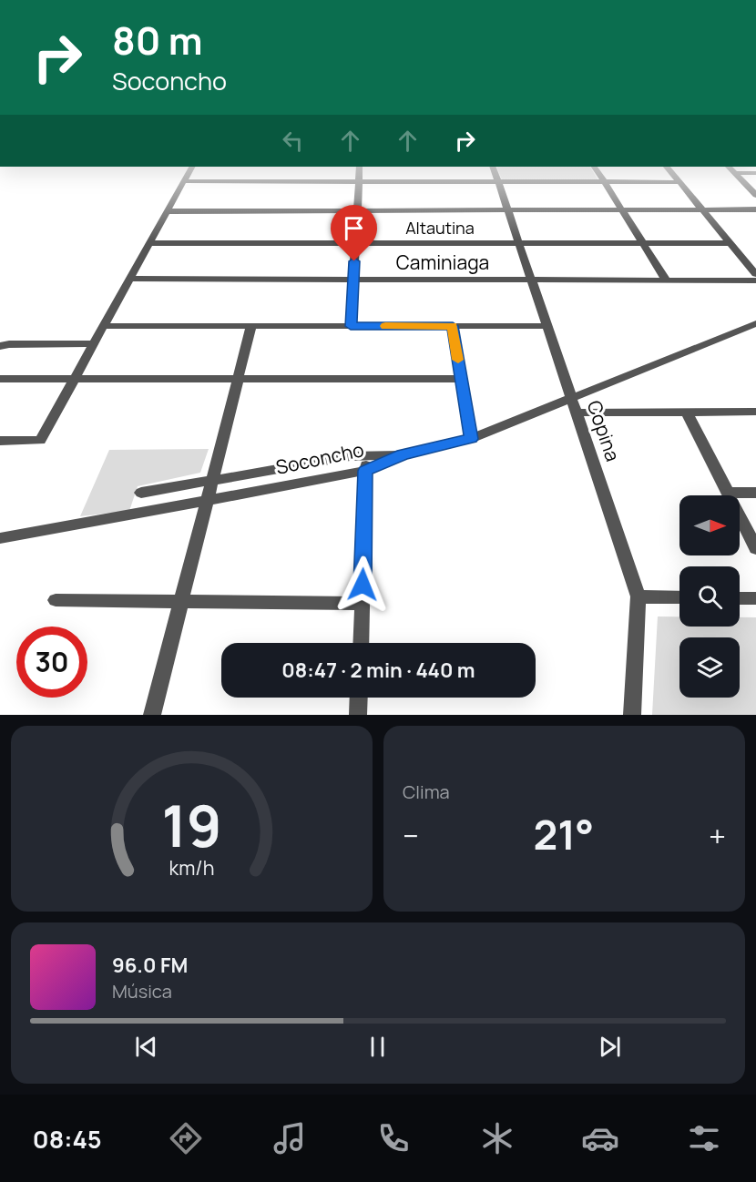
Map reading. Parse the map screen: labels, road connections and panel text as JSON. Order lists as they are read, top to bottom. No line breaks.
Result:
{"streets":{"street":["Altautina","Caminiaga","Copina","Soconcho"]},"crossings":[["Altautina","Copina"],["Caminiaga","Copina"],["Copina","Soconcho"]],"north":"right","page":{"turn":["80 m","Soconcho"],"limit":"30","trip":"08:47 · 2 min · 440 m","tile":"Clima","heat":["−","21°","+"],"song":["96.0 FM","Música"],"tabs":"08:45","gauge":["19","km/h"]}}
